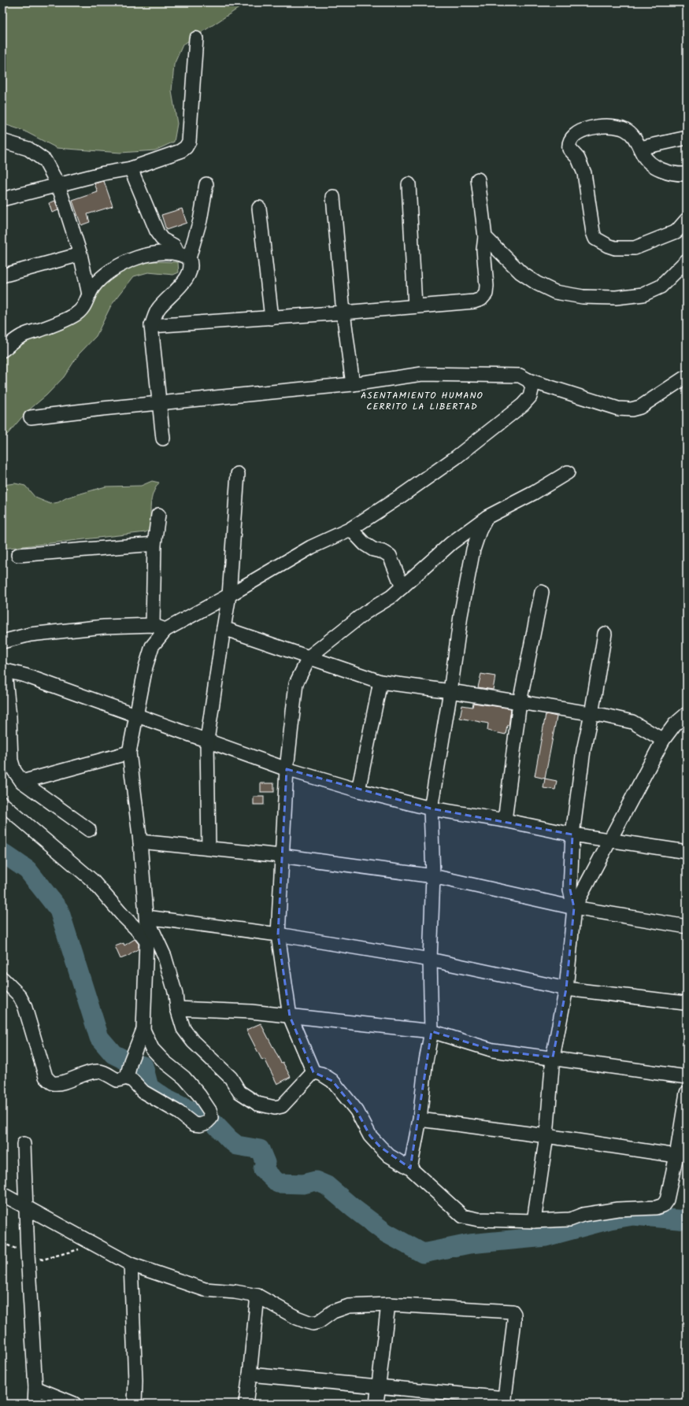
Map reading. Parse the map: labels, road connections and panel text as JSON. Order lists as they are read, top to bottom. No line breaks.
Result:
{"districts":["ASENTAMIENTO HUMANO CERRITO LA LIBERTAD"]}
